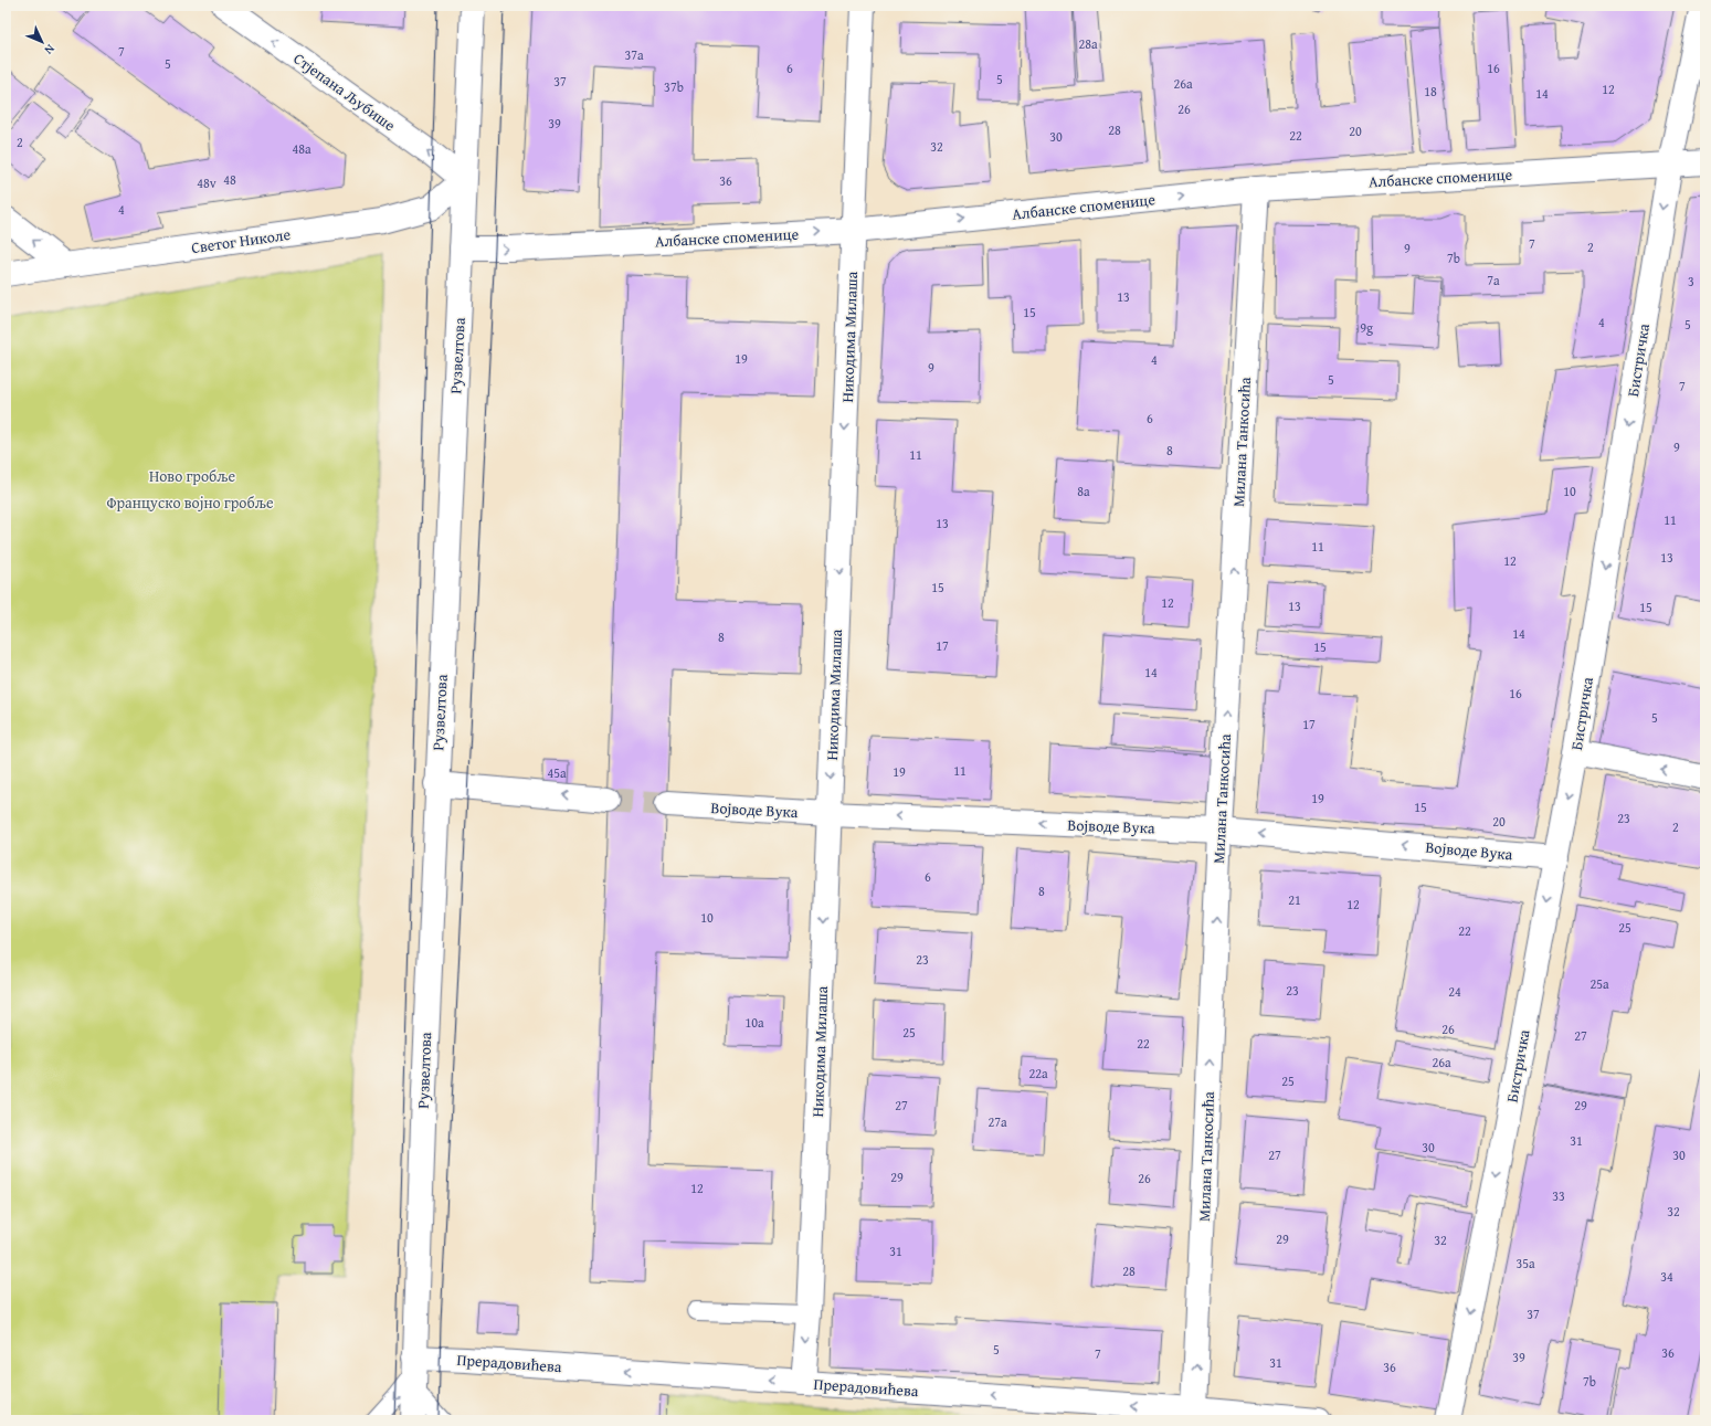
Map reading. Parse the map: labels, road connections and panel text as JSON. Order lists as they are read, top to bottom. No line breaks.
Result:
{"streets":{"street":["Стјепана Љубише","Албанске споменице","Светог Николе","Никодима Милаша","Рузвелтова","Бистричка","Милана Танкосића","Војводе Вука","Прерадовићева"]},"crossings":[["Стјепана Љубише","Светог Николе"],["Стјепана Љубише","Рузвелтова"],["Албанске споменице","Никодима Милаша"],["Албанске споменице","Рузвелтова"],["Албанске споменице","Бистричка"],["Албанске споменице","Милана Танкосића"],["Светог Николе","Рузвелтова"],["Никодима Милаша","Војводе Вука"],["Никодима Милаша","Прерадовићева"],["Рузвелтова","Прерадовићева"],["Бистричка","Војводе Вука"],["Милана Танкосића","Војводе Вука"],["Милана Танкосића","Прерадовићева"]],"one_way":["Стјепана Љубише","Албанске споменице","Никодима Милаша","Бистричка","Милана Танкосића","Војводе Вука","Прерадовићева"],"parks":["Ново гробље","Француско војно гробље"],"house_numbers":["28a","7","37a","5","6","16","5","37","26a","37b","12","18","14","26","39","28","20","22","30","2","32","48a","48","36","48v","4","7","2","9","7b","7a","3","13","15","4","5","9g","19","4","9","5","7","6","9","8","11","8a","10","11","13","11","13","12","15","12","13","15","14","8","17","15","14","16","5","17","11","19","45a","19","15","23","20","2","6","8","21","12","10","25","22","23","25a","23","24","10a","26","25","27","22","26a","22a","25","27","29","27a","31","30","27","30","29","26","12","33","32","29","32","31","35a","28","34","37","5","36","7","39","31","36","7b"],"north":"bottom right"}
